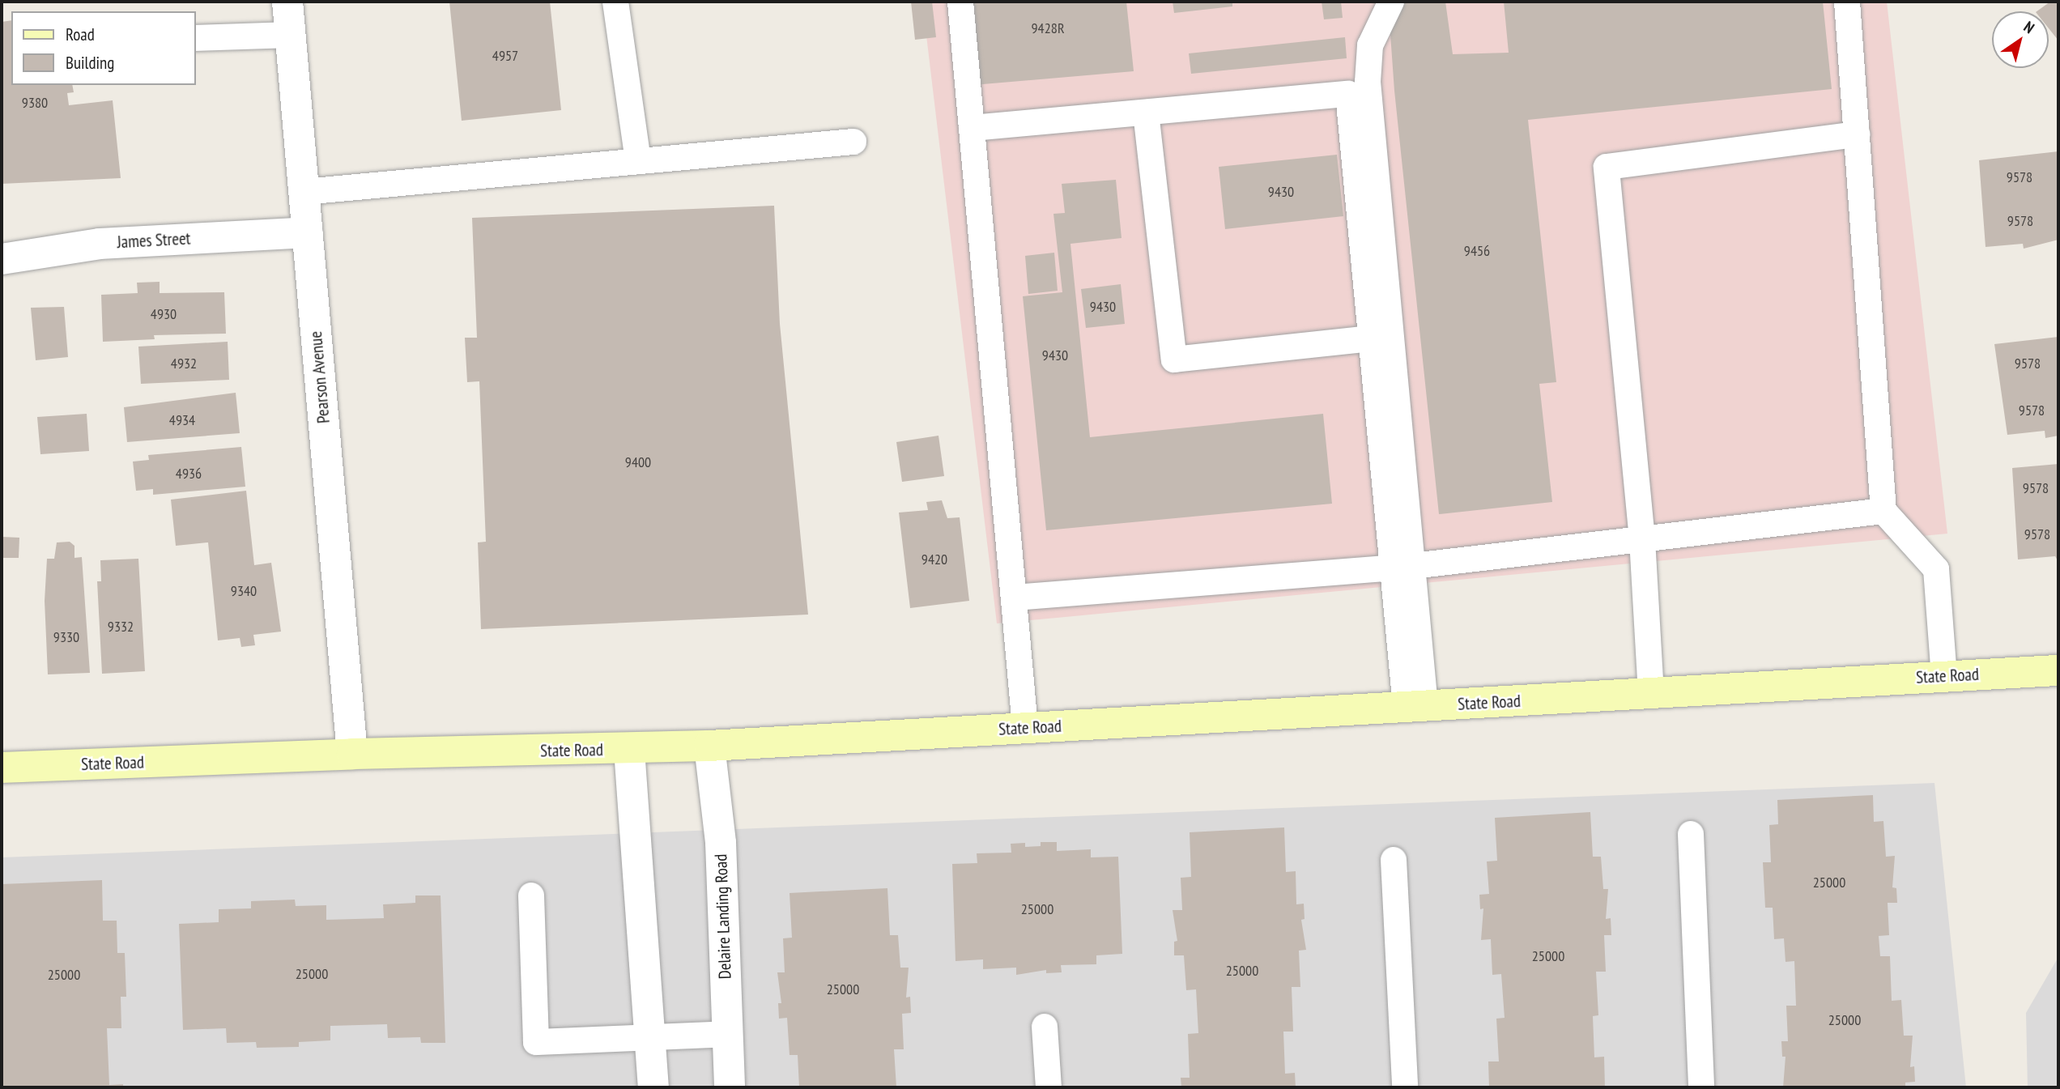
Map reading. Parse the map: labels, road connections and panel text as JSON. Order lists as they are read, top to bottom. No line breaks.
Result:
{"streets":{"main road":["State Road"],"street":["James Street","Pearson Avenue","Delaire Landing Road"]},"crossings":[["James Street","Pearson Avenue"],["Pearson Avenue","State Road"],["State Road","Delaire Landing Road"]],"house_numbers":["9428R","4957","9380","9578","9430","9578","9456","9430","4930","9430","4932","9578","9578","4934","9400","4936","9578","9578","9420","9340","9332","9330","25000","25000","25000","25000","25000","25000","25000","25000"],"legend":["Road","Building"],"north":"top right"}
